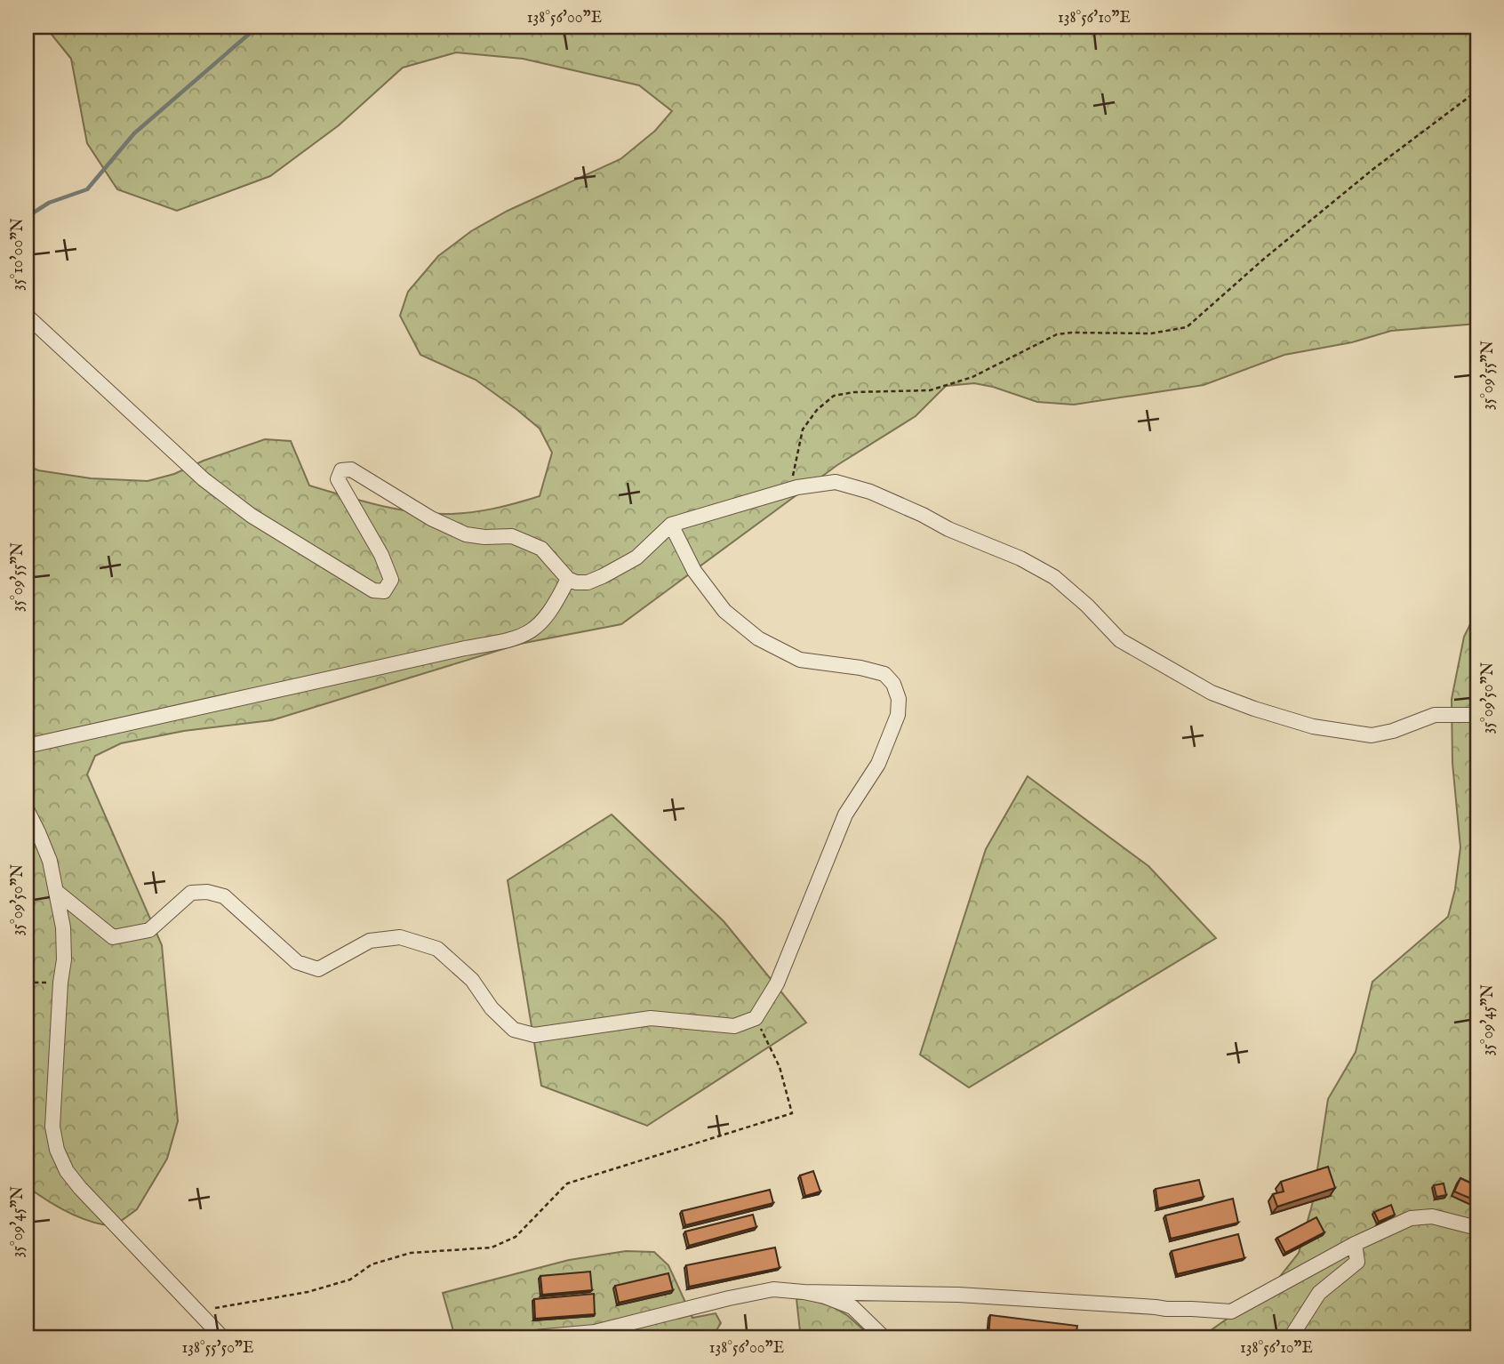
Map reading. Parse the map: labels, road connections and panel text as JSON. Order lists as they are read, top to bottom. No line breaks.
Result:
{"coordinates":["138°56'00\"E","138°56'10\"E","35°10'00\"N","35°09'55\"N","35°09'50\"N","35°09'45\"N","138°55'50\"E"]}
